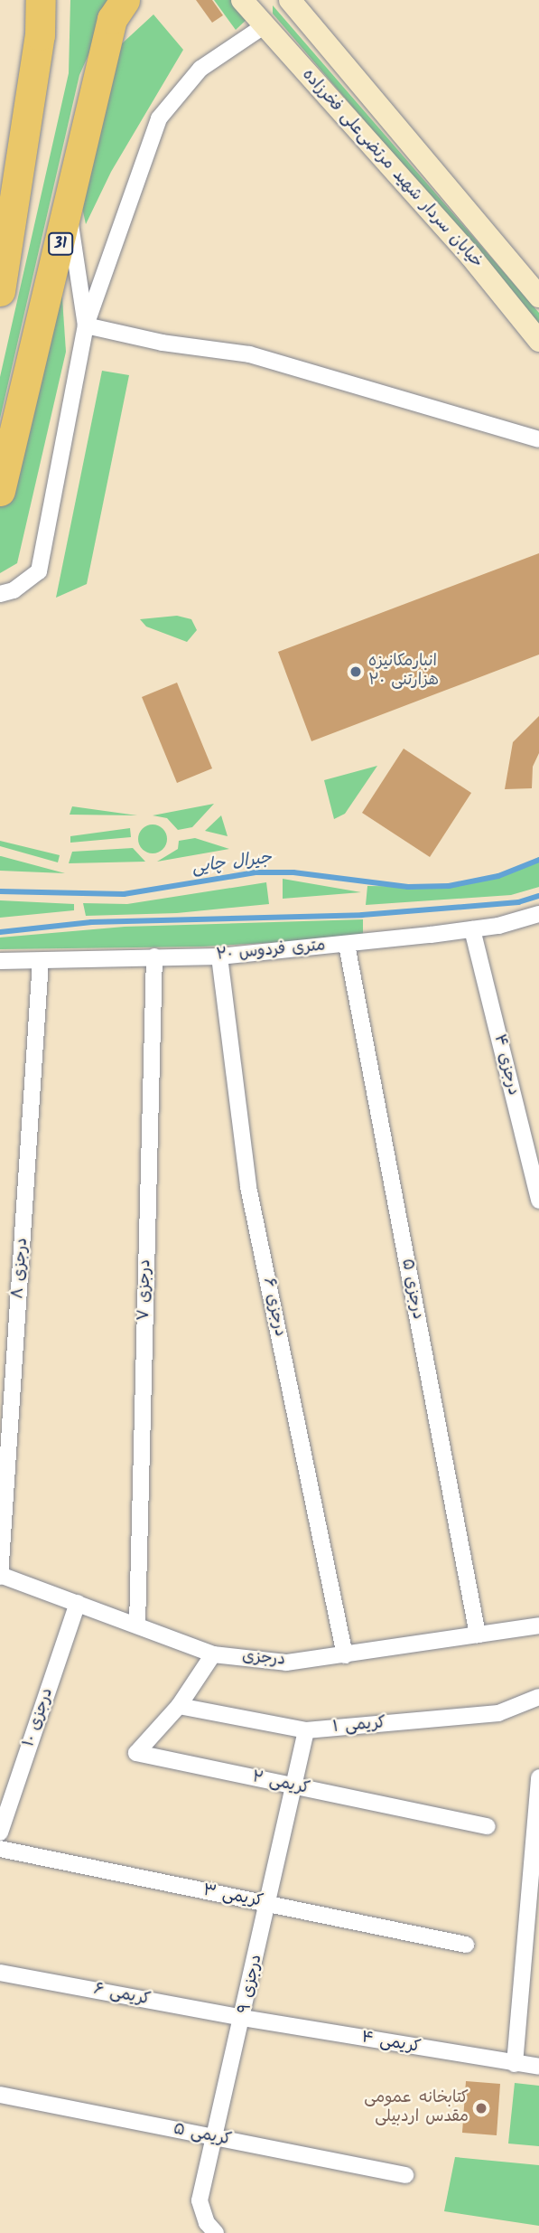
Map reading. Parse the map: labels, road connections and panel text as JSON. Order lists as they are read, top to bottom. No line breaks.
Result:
{"streets":{"highway":["31"],"main road":["خیابان سردار شهید مرتضی‌علی فخرزاده"],"street":["۲۰ متری فردوس","درجزی ۴","درجزی ۸","درجزی ۵","درجزی ۷","درجزی ۶","درجزی","درجزی ۱۰","کریمی ۱","کریمی ۲","کریمی ۳","درجزی ۹","کریمی ۶","کریمی ۴","کریمی ۵"]},"crossings":[["۲۰ متری فردوس","درجزی ۴"],["۲۰ متری فردوس","درجزی ۸"],["۲۰ متری فردوس","درجزی ۵"],["۲۰ متری فردوس","درجزی ۷"],["۲۰ متری فردوس","درجزی ۶"],["درجزی ۸","درجزی"],["درجزی ۵","درجزی"],["درجزی ۷","درجزی"],["درجزی ۶","درجزی"],["درجزی","درجزی ۱۰"],["کریمی ۱","کریمی ۲"],["کریمی ۱","درجزی ۹"],["کریمی ۲","درجزی ۹"],["کریمی ۳","درجزی ۹"],["درجزی ۹","کریمی ۶"],["درجزی ۹","کریمی ۴"],["درجزی ۹","کریمی ۵"],["کریمی ۶","کریمی ۴"]],"water":["جیرال چایی"],"places":["انبارمکانیزه ۲۰ هزارتنی","کتابخانه عمومی مقدس اردبیلی"]}
